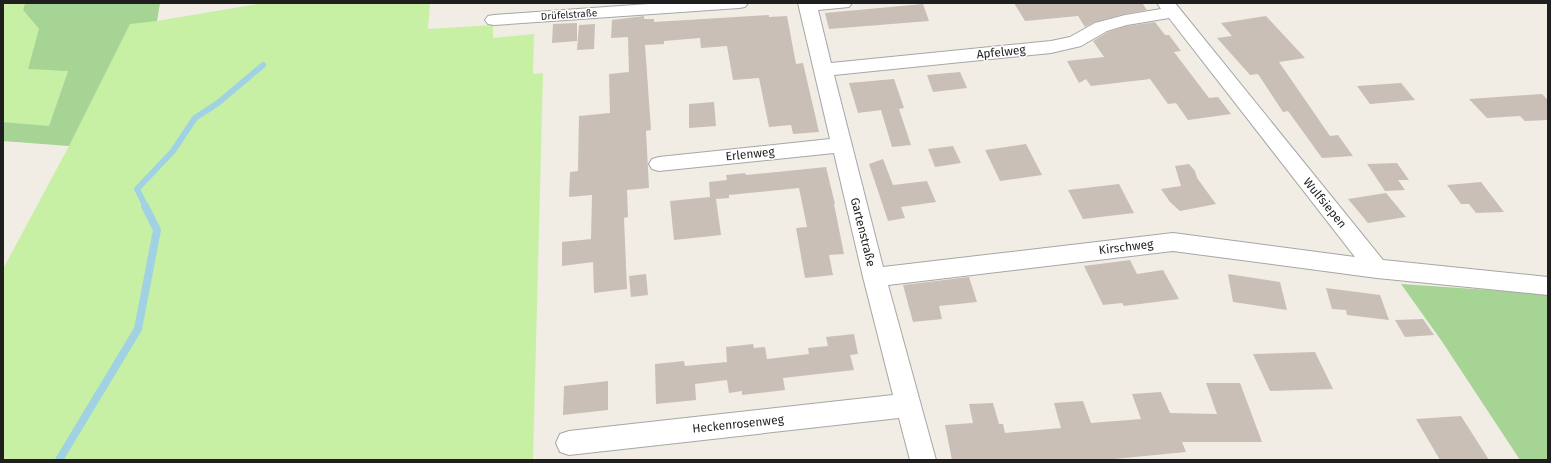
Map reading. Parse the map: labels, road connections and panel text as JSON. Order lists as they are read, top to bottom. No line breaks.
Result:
{"streets":{"street":["Drüfelstraße","Apfelweg","Erlenweg","Wulfsiepen","Gartenstraße","Kirschweg","Heckenrosenweg"]},"crossings":[["Apfelweg","Wulfsiepen"],["Apfelweg","Gartenstraße"],["Erlenweg","Gartenstraße"],["Wulfsiepen","Kirschweg"],["Gartenstraße","Kirschweg"],["Gartenstraße","Heckenrosenweg"]]}
